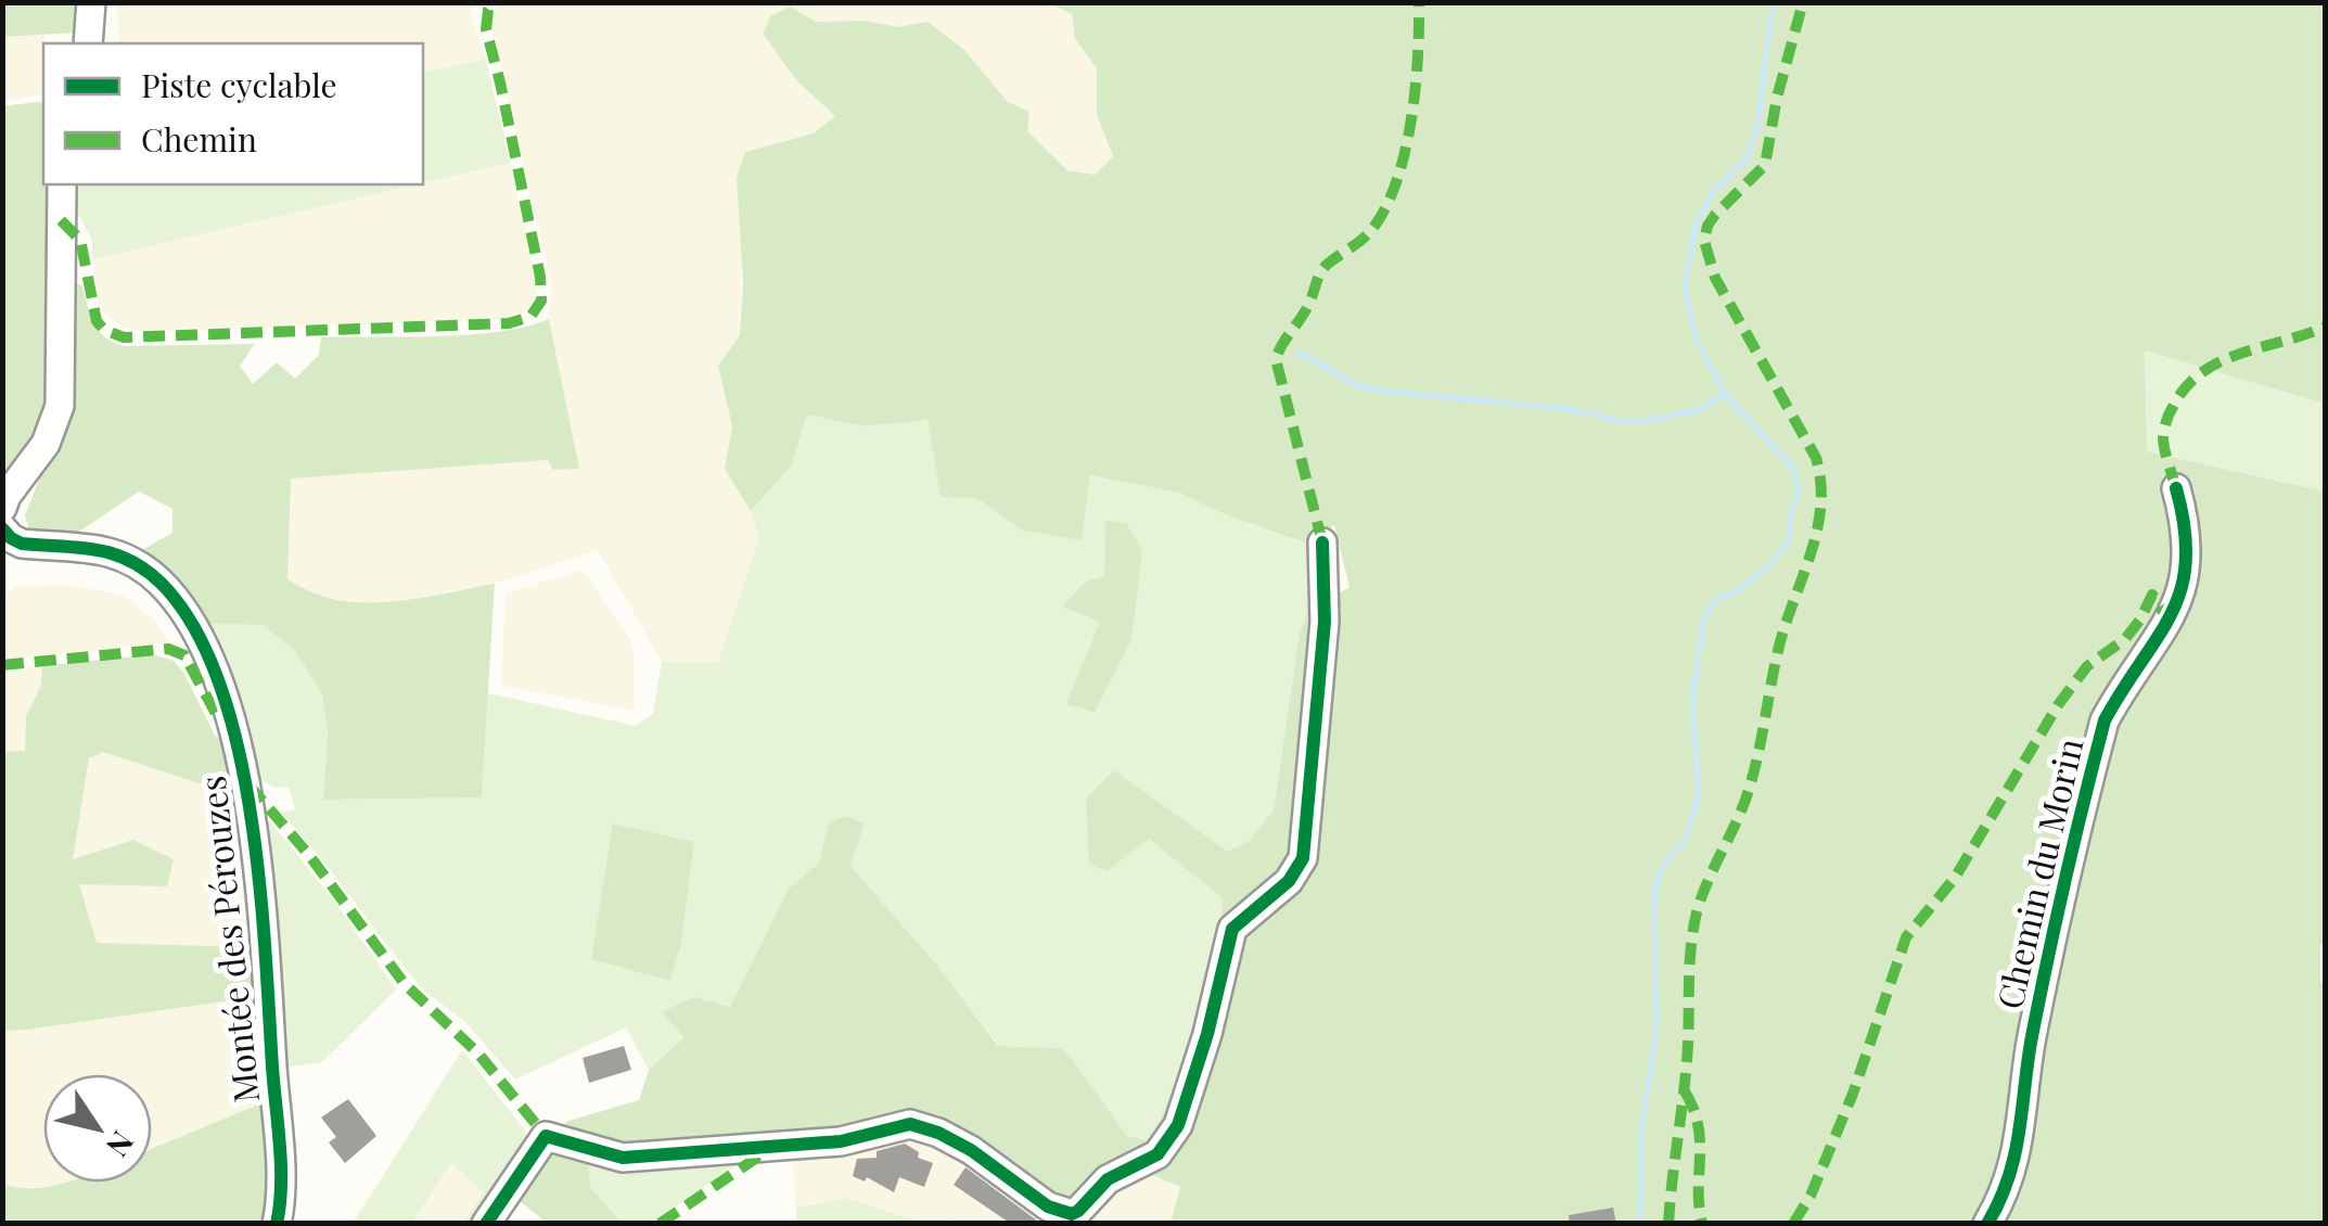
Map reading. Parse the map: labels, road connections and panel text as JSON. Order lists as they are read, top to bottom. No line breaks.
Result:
{"streets":{"street":["Chemin du Morin","Montée des Pérouzes"]},"legend":["Piste cyclable","Chemin"],"north":"bottom right"}
